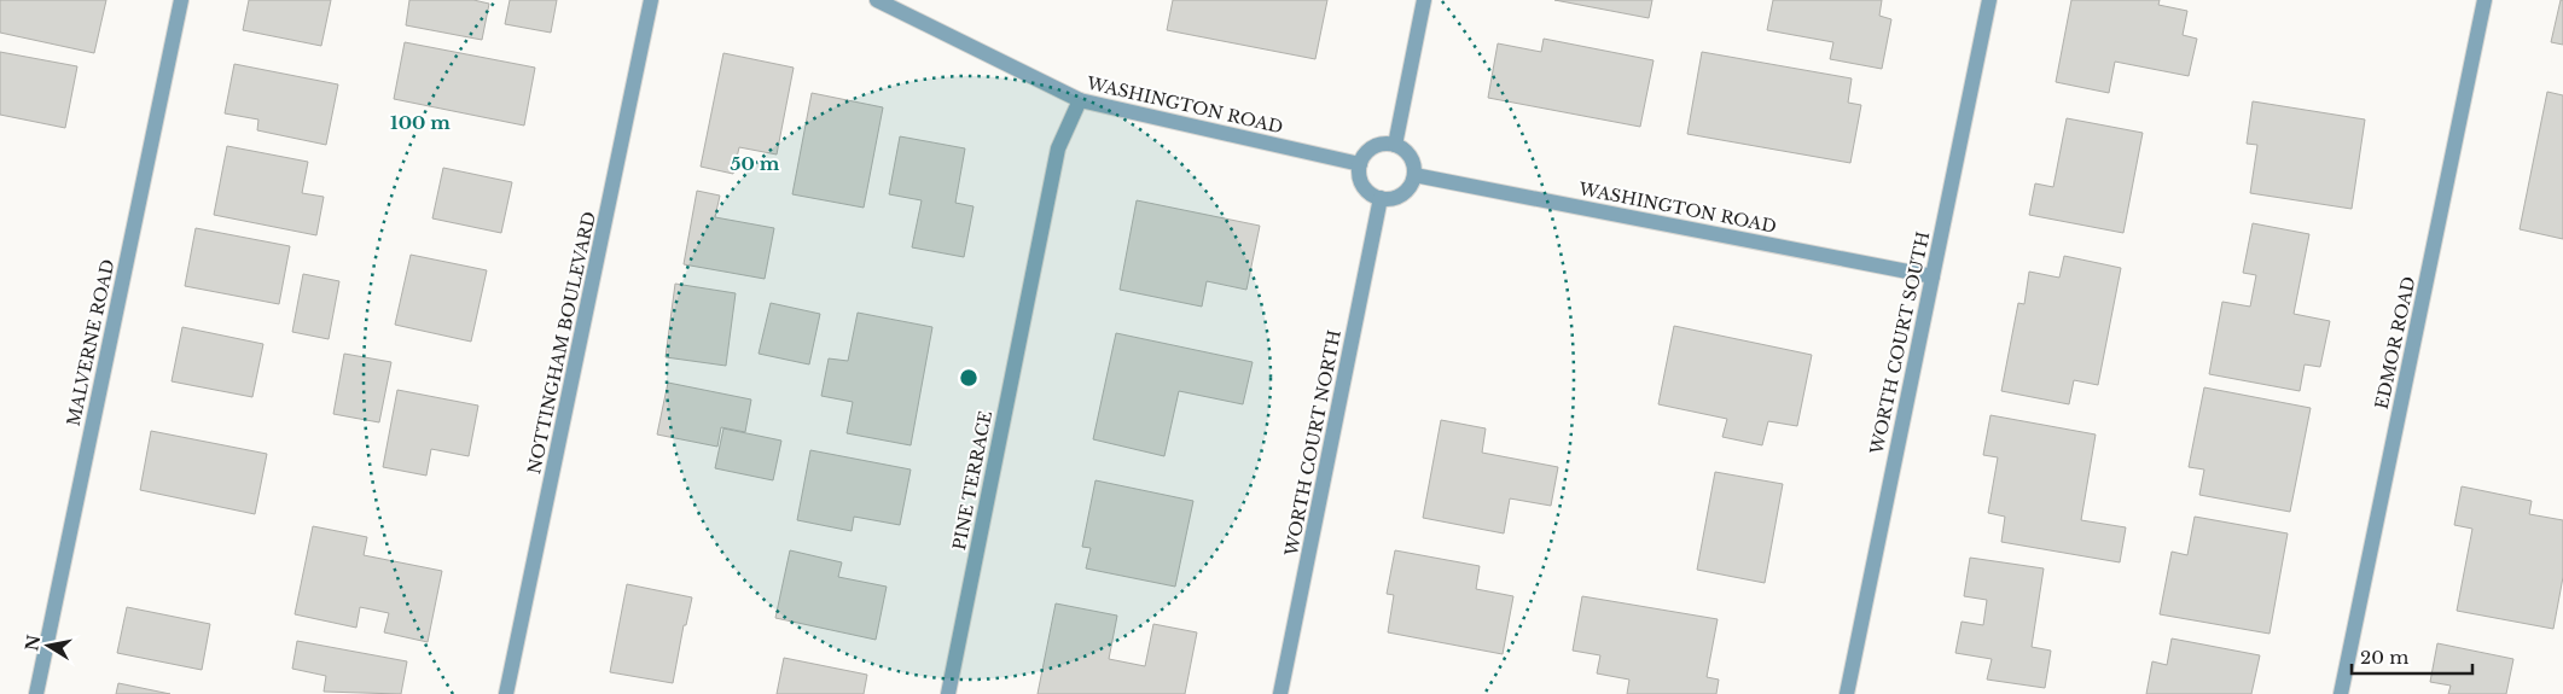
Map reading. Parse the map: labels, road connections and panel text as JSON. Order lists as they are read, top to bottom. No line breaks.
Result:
{"streets":{"street":["WASHINGTON ROAD","MALVERNE ROAD","NOTTINGHAM BOULEVARD","WORTH COURT SOUTH","EDMOR ROAD","WORTH COURT NORTH","PINE TERRACE"]},"crossings":[["WASHINGTON ROAD","WORTH COURT SOUTH"],["WASHINGTON ROAD","WORTH COURT NORTH"],["WASHINGTON ROAD","PINE TERRACE"]],"scale_bar":"20 m","north":"left","rings":["100 m","50 m"]}
